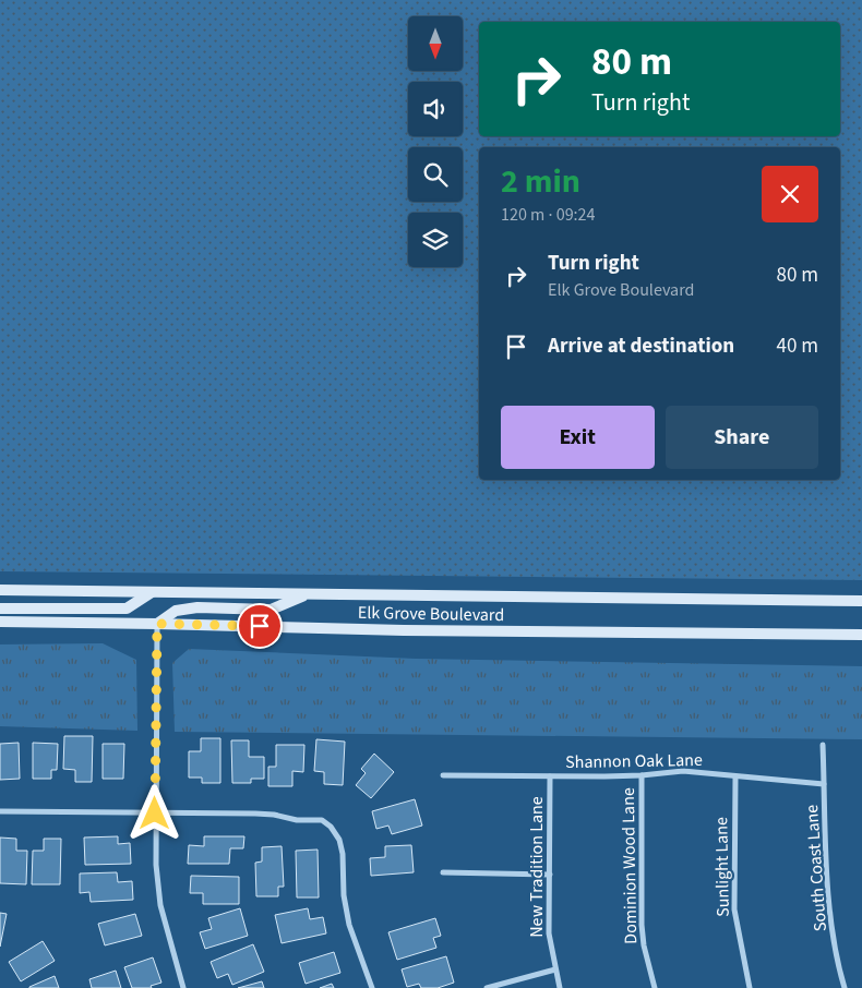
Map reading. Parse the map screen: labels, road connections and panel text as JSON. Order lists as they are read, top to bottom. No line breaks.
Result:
{"streets":{"main road":["Elk Grove Boulevard"],"street":["Shannon Oak Lane","Dominion Wood Lane","New Tradition Lane","Sunlight Lane","South Coast Lane"]},"crossings":[["Shannon Oak Lane","Dominion Wood Lane"],["Shannon Oak Lane","New Tradition Lane"],["Shannon Oak Lane","Sunlight Lane"],["Shannon Oak Lane","South Coast Lane"]],"north":"bottom","page":{"turn":["80 m","Turn right"],"heading":["2 min","120 m · 09:24"],"list":[{"name":"Turn right","note":"Elk Grove Boulevard","value":"80 m"},{"name":"Arrive at destination","value":"40 m"}],"buttons":["Exit","Share"]}}
